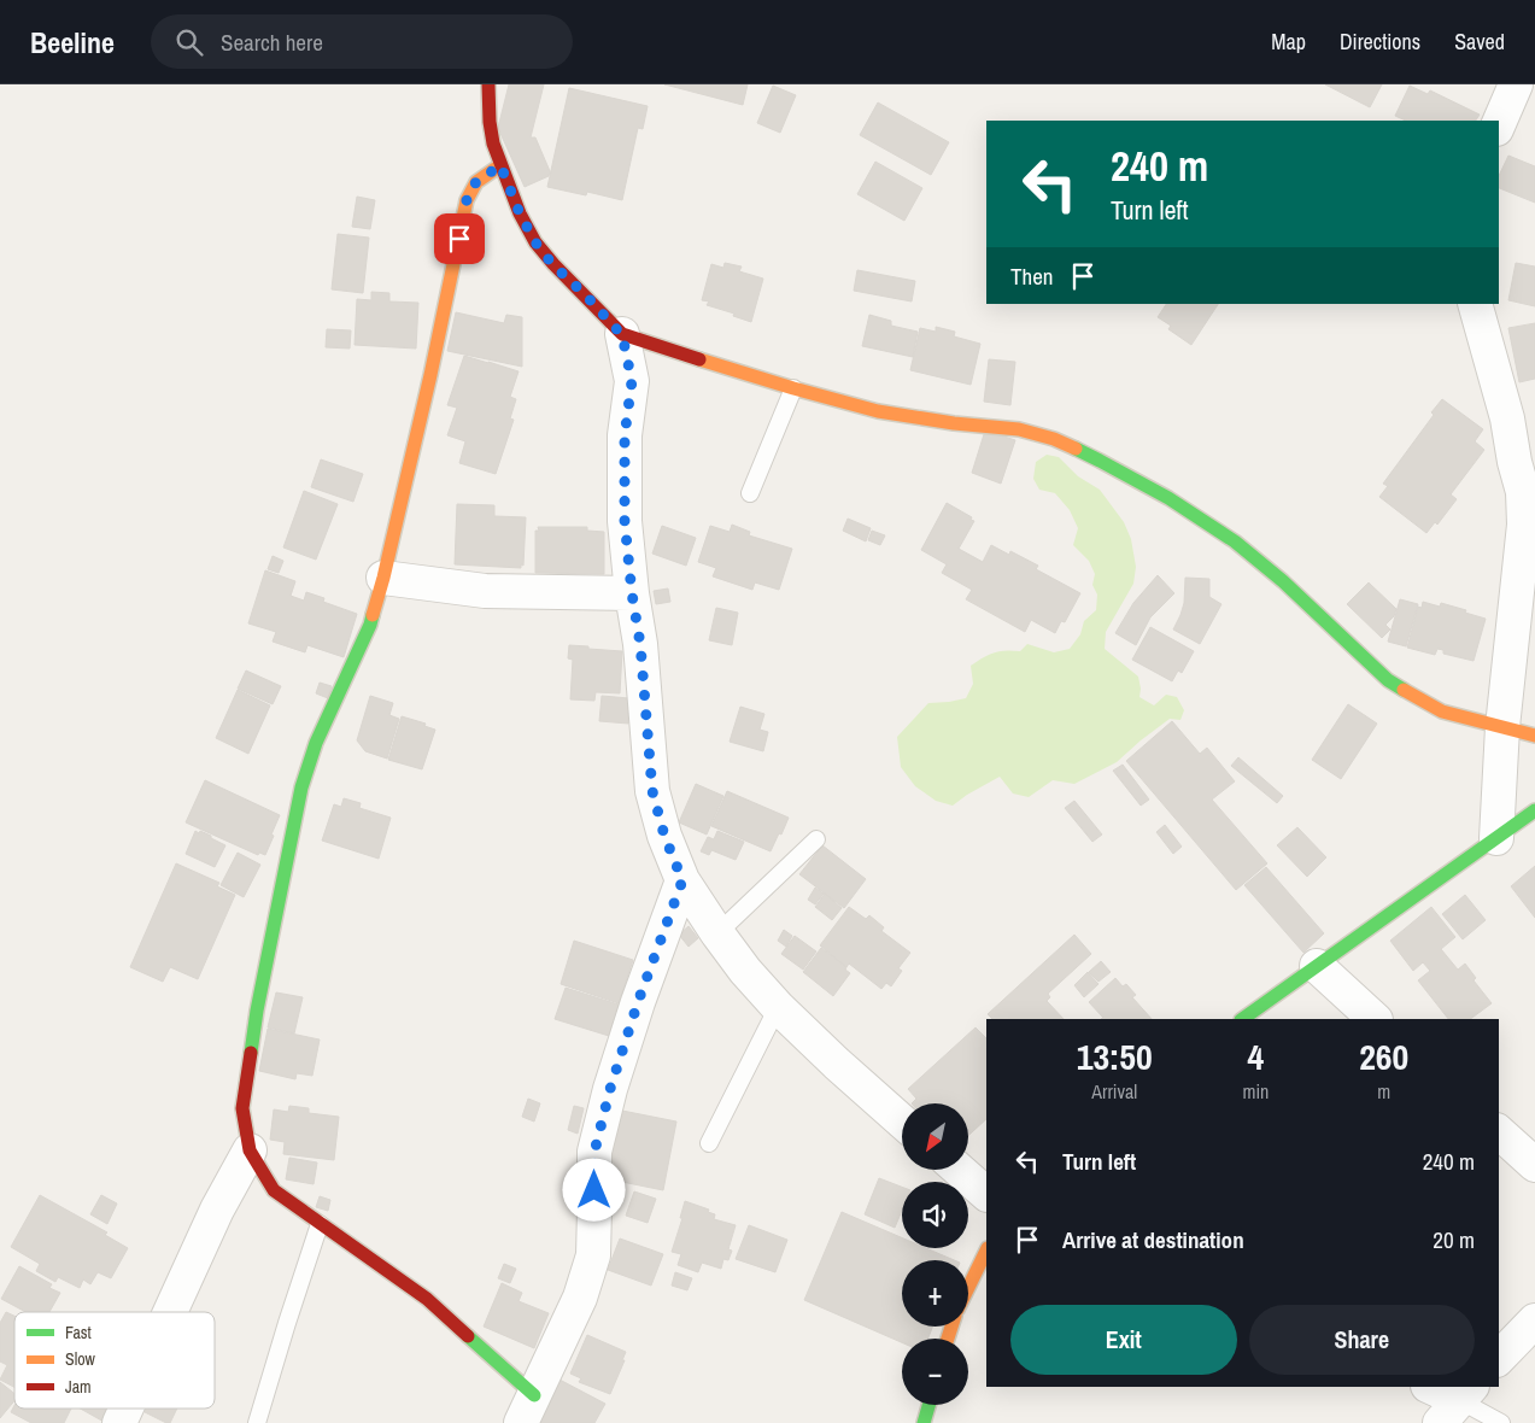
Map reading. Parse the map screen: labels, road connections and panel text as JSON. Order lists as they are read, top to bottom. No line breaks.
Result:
{"legend":["Fast","Slow","Jam"],"north":"bottom left","page":{"header":"Beeline","search":"Search here","nav":["Map","Directions","Saved"],"turn":["240 m","Turn left"],"then":"Then","eta":["13:50","Arrival","4","min","260","m"],"map_buttons":["+","−"],"list":[{"name":"Turn left","value":"240 m"},{"name":"Arrive at destination","value":"20 m"}],"buttons":["Exit","Share"]}}
